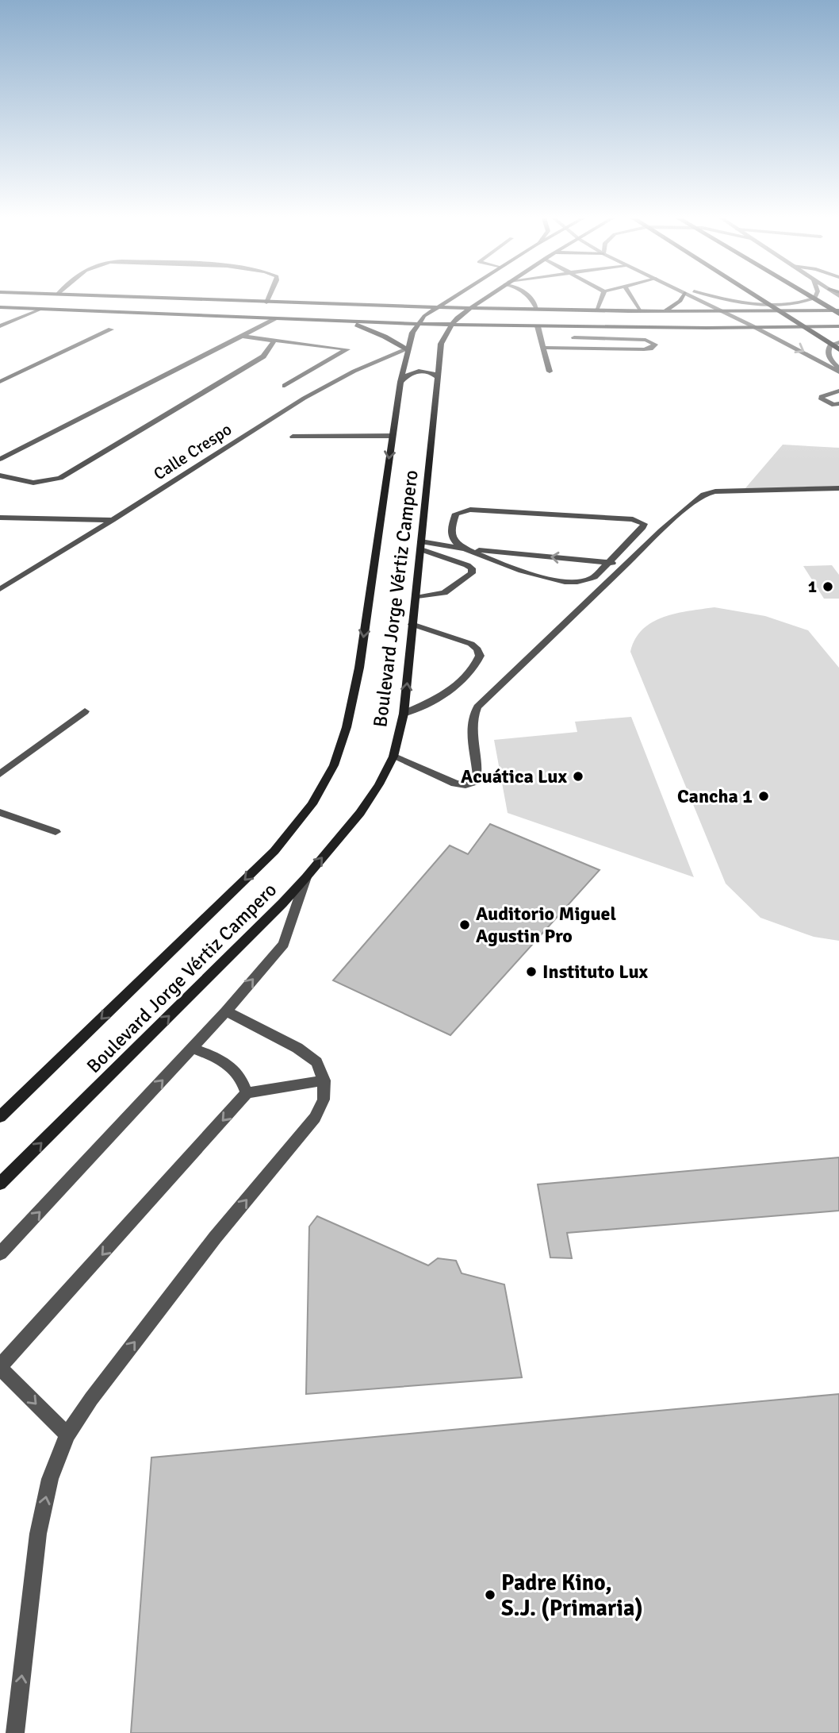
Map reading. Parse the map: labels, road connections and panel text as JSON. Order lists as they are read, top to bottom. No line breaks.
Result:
{"streets":{"main road":["Boulevard Jorge Vértiz Campero"],"street":["Calle Crespo"]},"crossings":[["Calle Crespo","Boulevard Jorge Vértiz Campero"]],"places":["1","Acuática Lux","Cancha 1","Auditorio Miguel Agustin Pro","Instituto Lux","Padre Kino, S.J. (Primaria)"]}
